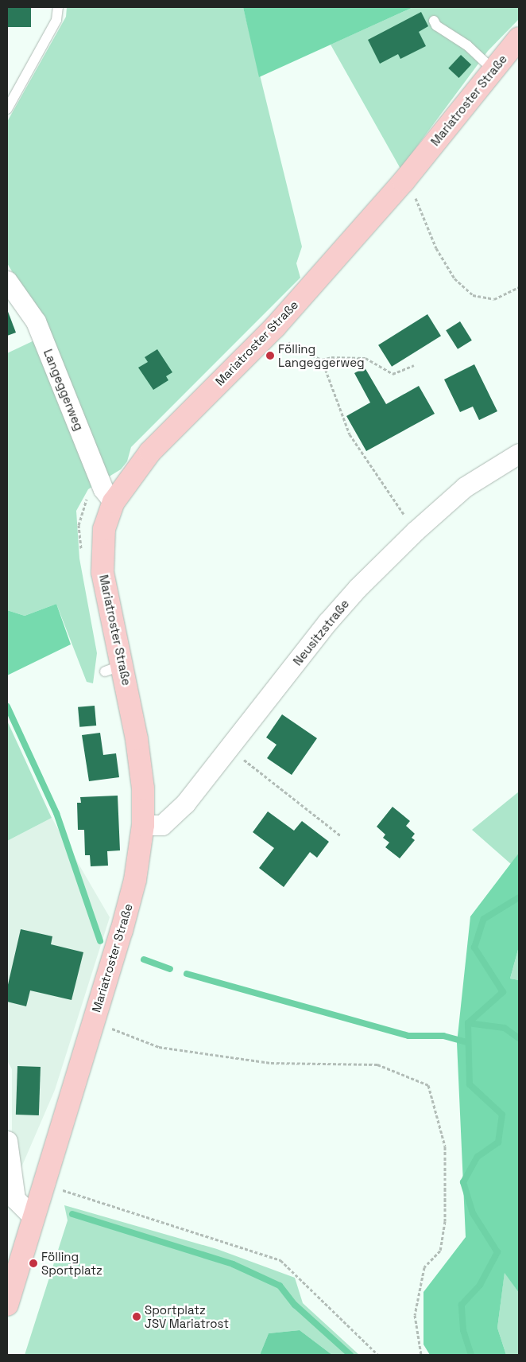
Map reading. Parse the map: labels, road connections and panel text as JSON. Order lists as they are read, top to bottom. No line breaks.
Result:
{"streets":{"main road":["Mariatroster Straße"],"street":["Langeggerweg","Neusitzstraße"]},"crossings":[["Mariatroster Straße","Langeggerweg"],["Mariatroster Straße","Neusitzstraße"]],"places":["Fölling Langeggerweg","Fölling Sportplatz","Sportplatz JSV Mariatrost"]}
